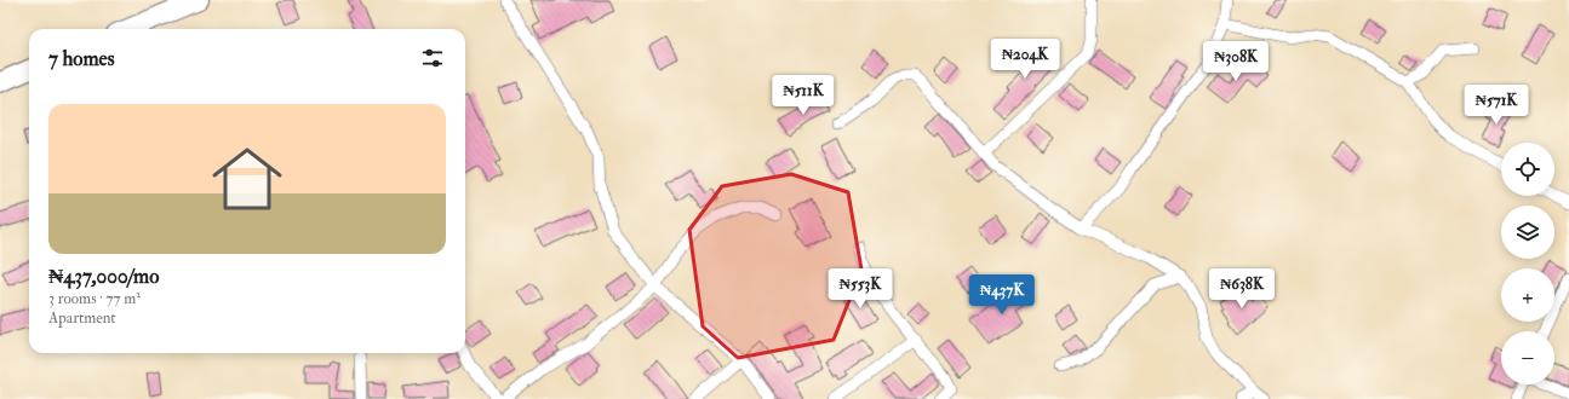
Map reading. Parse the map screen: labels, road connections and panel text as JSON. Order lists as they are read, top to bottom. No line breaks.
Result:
{"page":{"heading":"7 homes","price":["₦204K","₦308K","₦511K","₦571K","₦553K","₦638K","₦437K"],"list":[{"name":"₦437,000/mo","note":"3 rooms · 77 m² · Apartment"}],"map_buttons":["+","−"]}}
